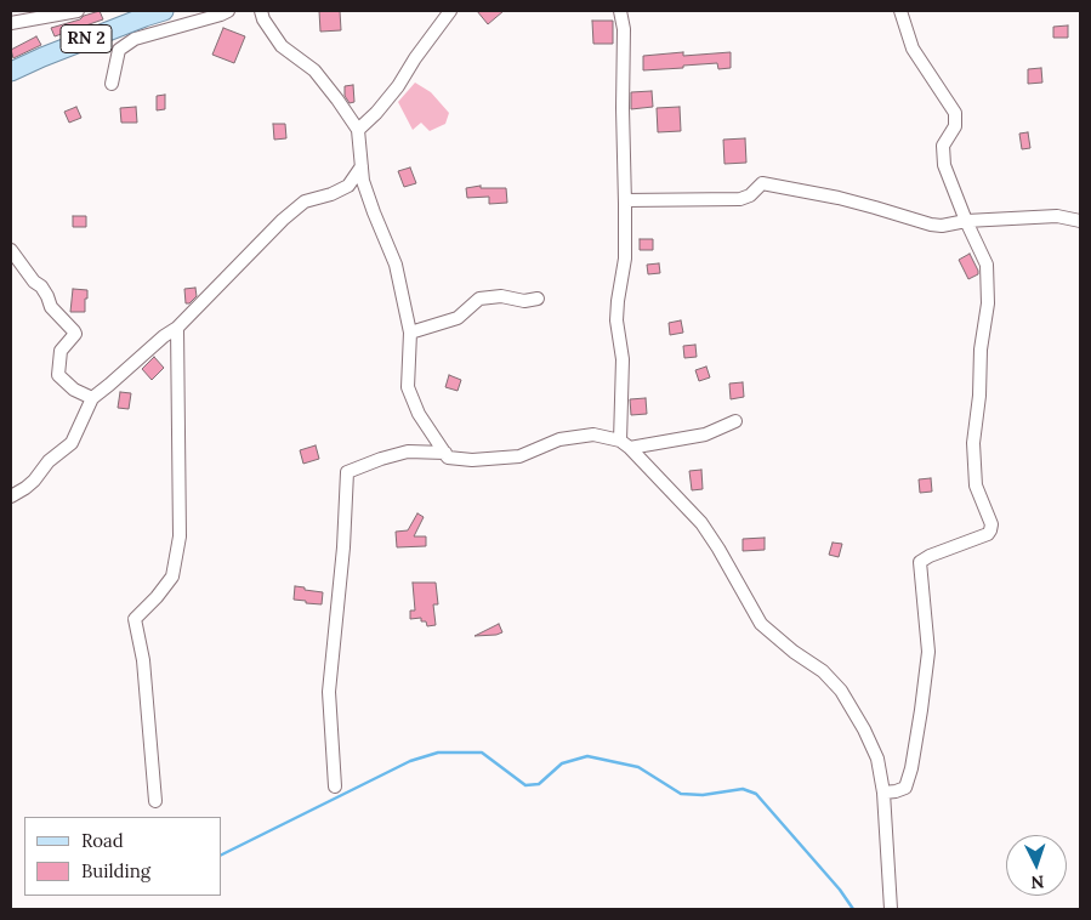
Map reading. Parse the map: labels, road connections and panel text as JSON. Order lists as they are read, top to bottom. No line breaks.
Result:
{"streets":{"main road":["RN 2"]},"legend":["Road","Building"],"north":"bottom"}
